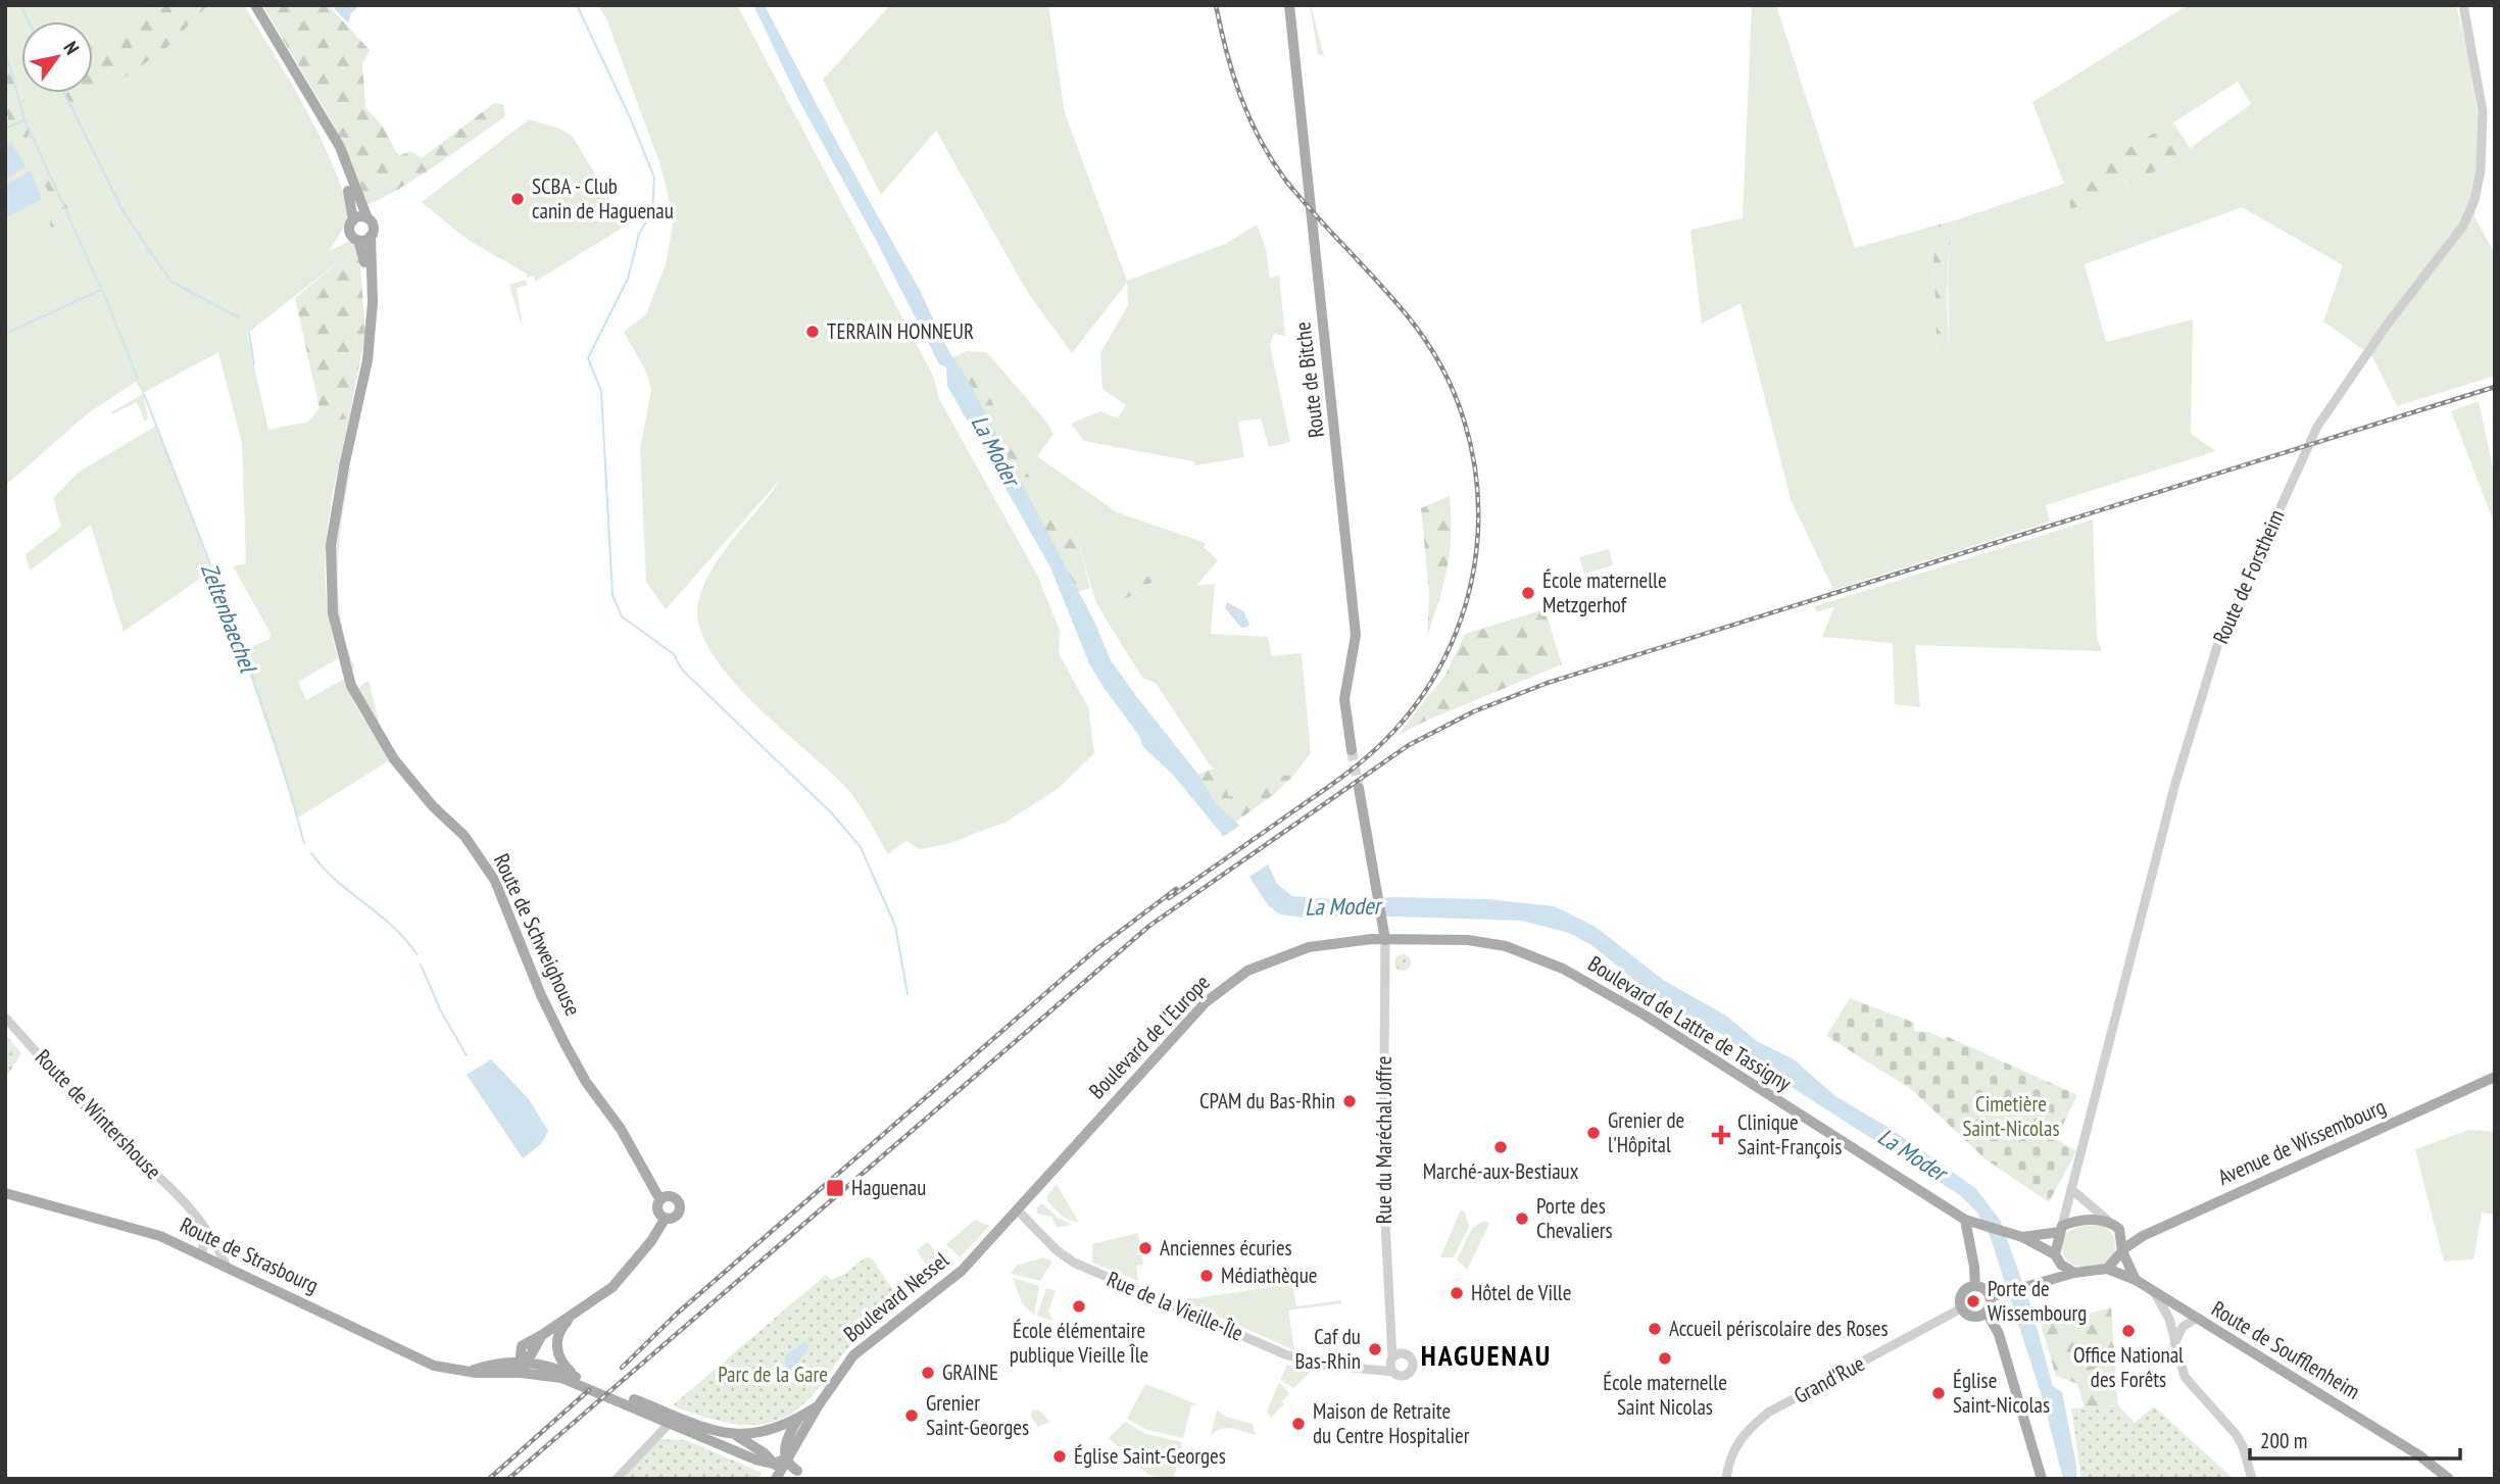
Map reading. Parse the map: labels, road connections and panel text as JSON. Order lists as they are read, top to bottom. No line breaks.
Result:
{"streets":{"main road":["Route de Bitche","Route de Schweighouse","Boulevard de Lattre de Tassigny","Boulevard de l'Europe","Avenue de Wissembourg","Route de Strasbourg","Boulevard Nessel","Route de Soufflenheim"],"street":["Route de Forstheim","Route de Wintershouse","Rue du Maréchal Joffre","Rue de la Vieille-Île","Grand'Rue"]},"crossings":[["Route de Forstheim","Avenue de Wissembourg"],["Route de Forstheim","Route de Soufflenheim"],["Boulevard de Lattre de Tassigny","Boulevard de l'Europe"],["Boulevard de Lattre de Tassigny","Rue du Maréchal Joffre"],["Boulevard de l'Europe","Rue du Maréchal Joffre"],["Boulevard de l'Europe","Boulevard Nessel"],["Boulevard de l'Europe","Rue de la Vieille-Île"],["Route de Wintershouse","Route de Strasbourg"],["Rue du Maréchal Joffre","Rue de la Vieille-Île"],["Avenue de Wissembourg","Route de Soufflenheim"],["Route de Strasbourg","Boulevard Nessel"],["Boulevard Nessel","Rue de la Vieille-Île"]],"districts":["HAGUENAU"],"water":["La Moder","Zeltenbaechel"],"parks":["Cimetière Saint-Nicolas","Parc de la Gare"],"places":{"other":["SCBA - Club canin de Haguenau","TERRAIN HONNEUR","École maternelle Metzgerhof","CPAM du Bas-Rhin","Grenier de l'Hôpital","Marché-aux-Bestiaux","Porte des Chevaliers","Anciennes écuries","Médiathèque","Hôtel de Ville","Porte de Wissembourg","École élémentaire publique Vieille Île","Accueil périscolaire des Roses","Office National des Forêts","Caf du Bas-Rhin","École maternelle Saint Nicolas","GRAINE","Église Saint-Nicolas","Grenier Saint-Georges","Maison de Retraite du Centre Hospitalier","Église Saint-Georges"],"health":["Clinique Saint-François"],"transit":["Haguenau"]},"scale_bar":"200 m","north":"top right"}
